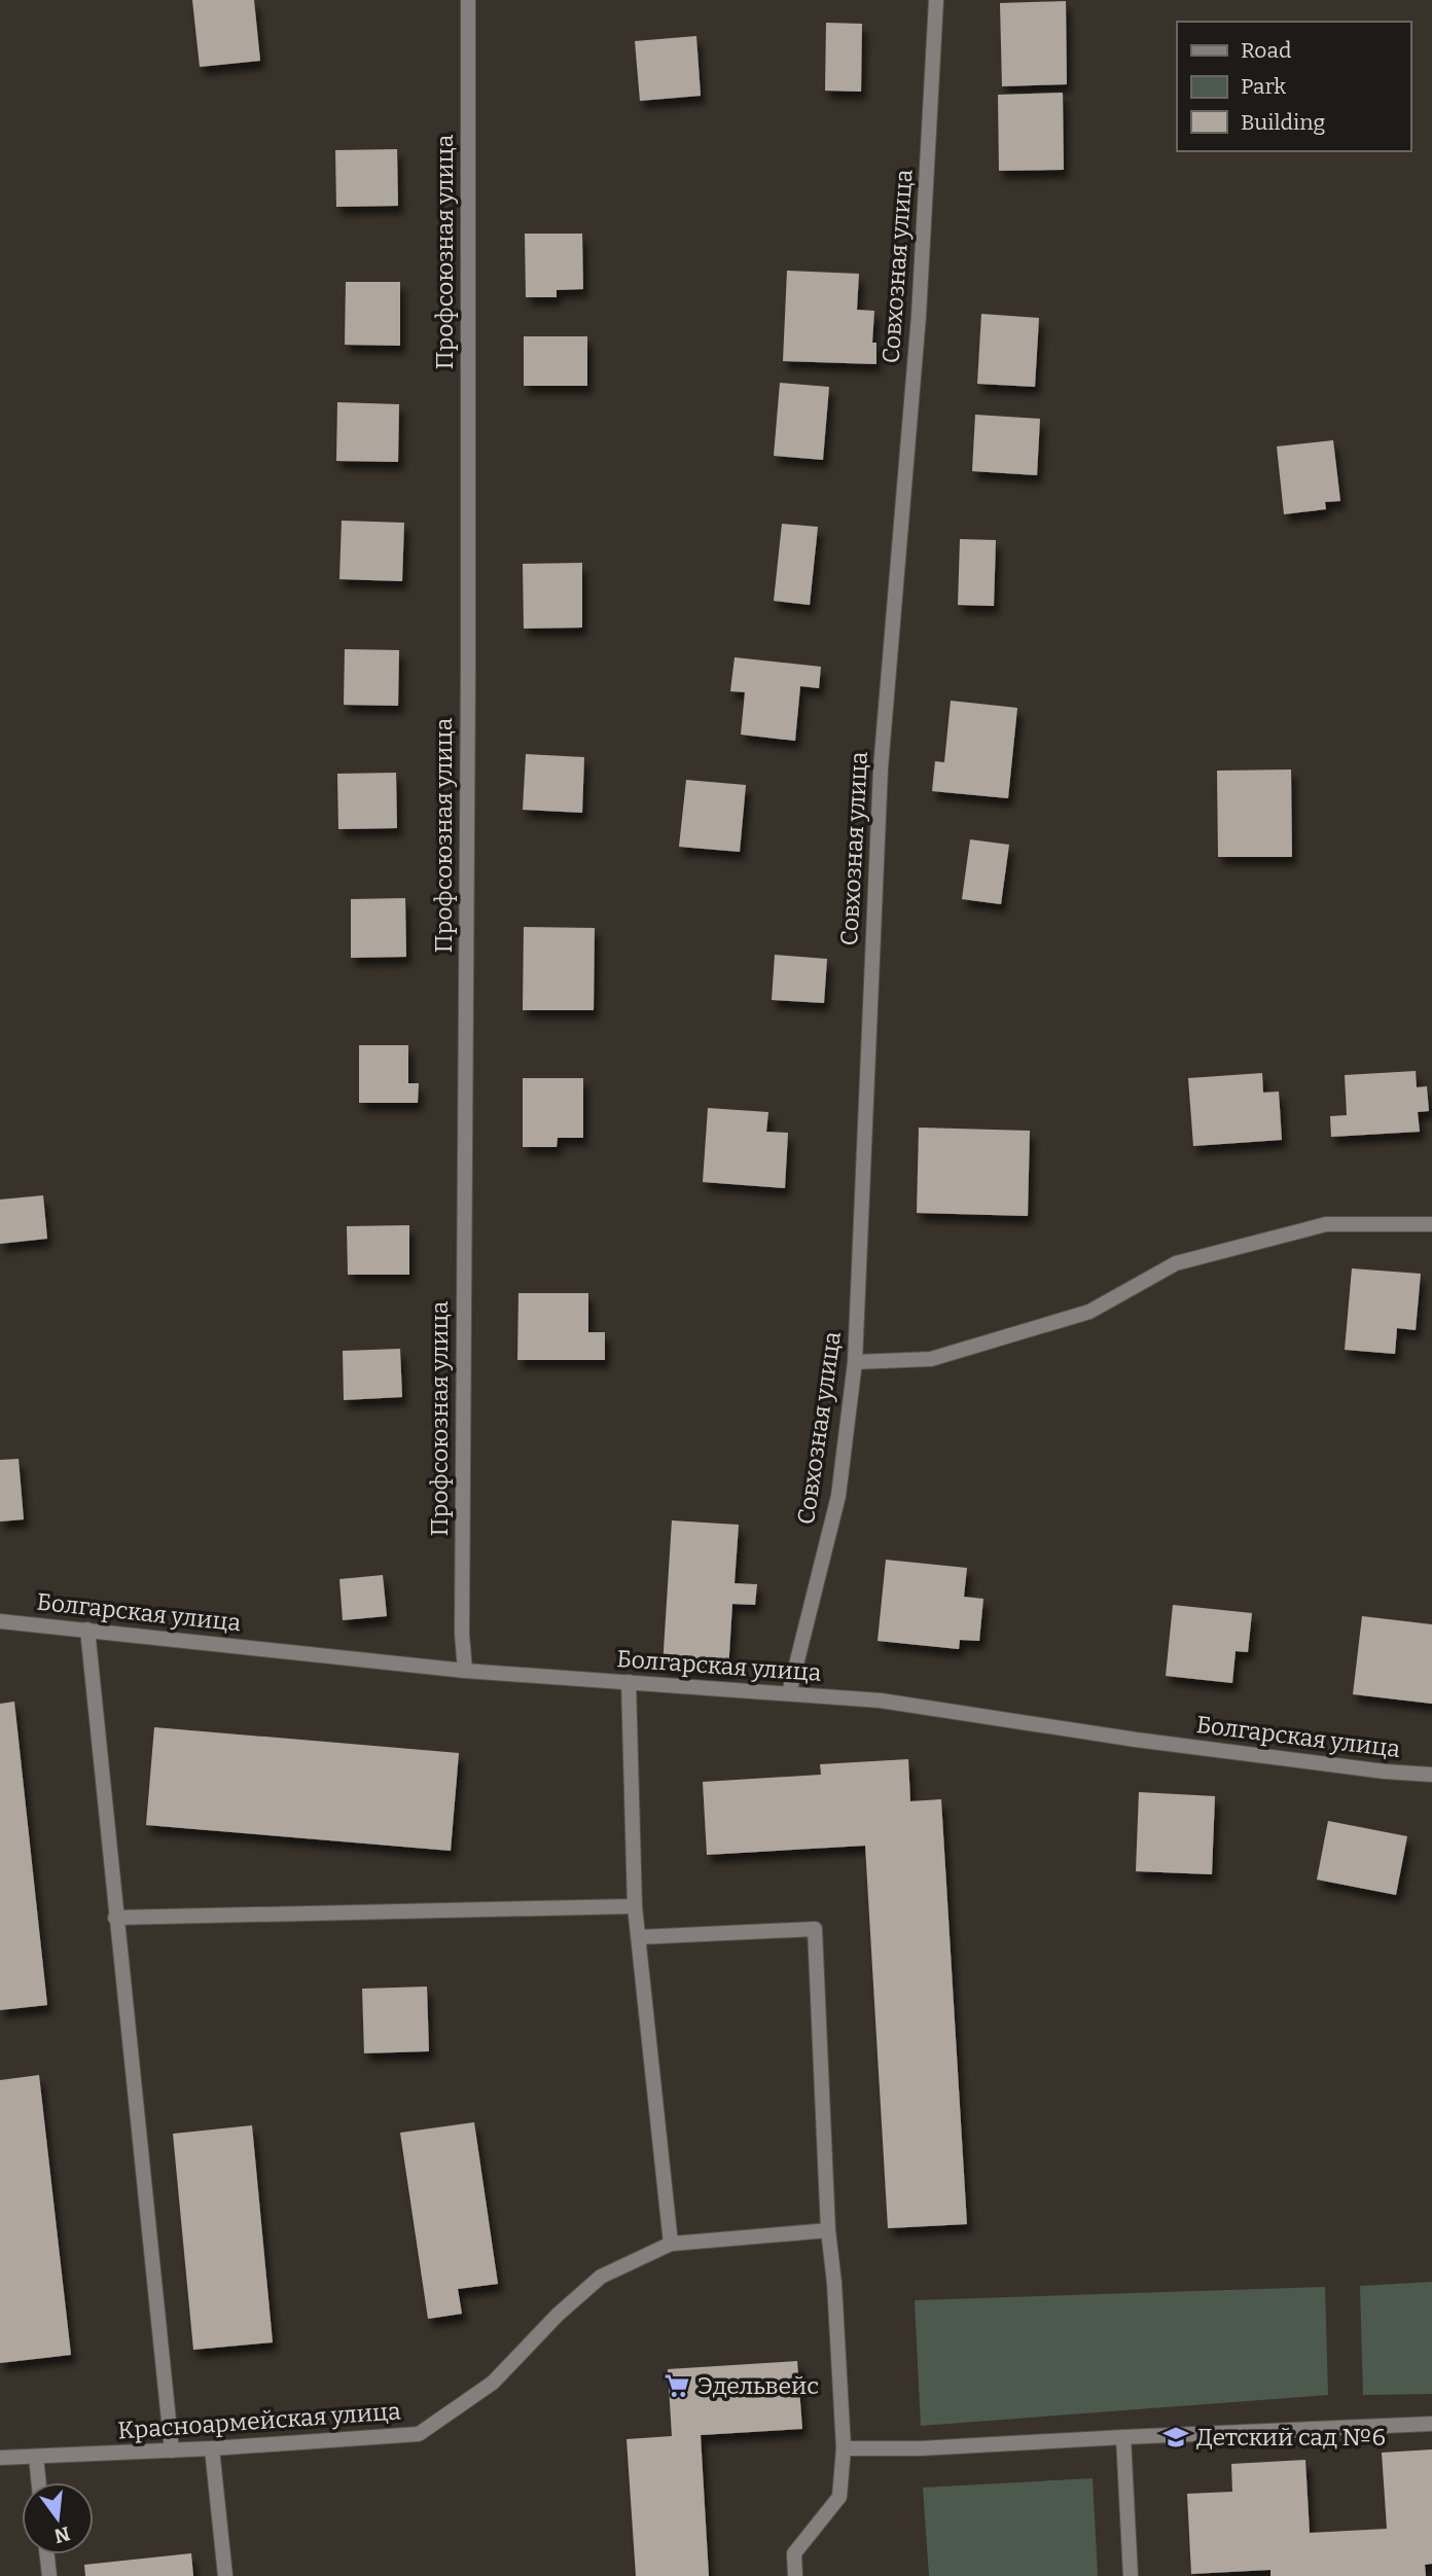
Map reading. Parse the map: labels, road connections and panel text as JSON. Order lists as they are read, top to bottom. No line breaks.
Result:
{"streets":{"street":["Профсоюзная улица","Совхозная улица","Болгарская улица","Красноармейская улица"]},"crossings":[["Профсоюзная улица","Болгарская улица"],["Совхозная улица","Болгарская улица"]],"places":{"supermarket":["Эдельвейс"],"school or university":["Детский сад №6"]},"legend":["Road","Park","Building"],"north":"bottom"}
